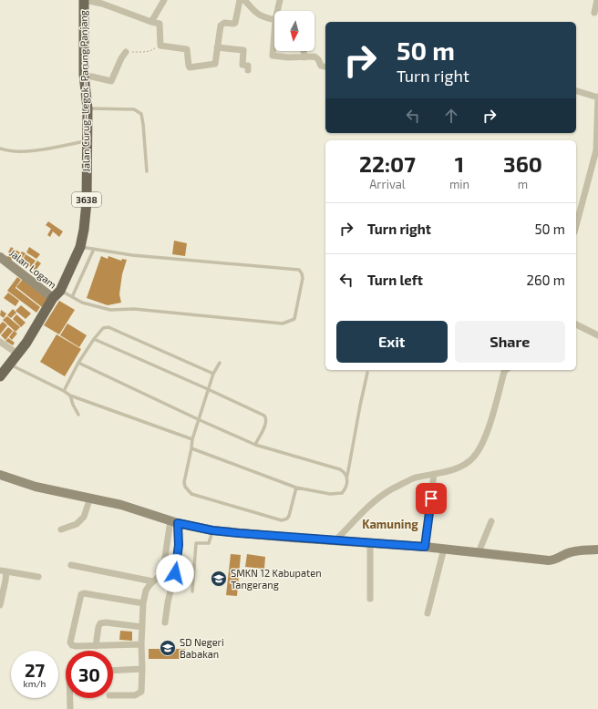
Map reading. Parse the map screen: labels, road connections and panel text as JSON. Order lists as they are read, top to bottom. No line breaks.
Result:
{"streets":{"main road":["Jalan Curug–Legok–Parung Panjang","3638"],"street":["Jalan Logam"]},"crossings":[["Jalan Curug–Legok–Parung Panjang","Jalan Logam"]],"districts":["Kamuning"],"places":{"school or university":["SMKN 12 Kabupaten Tangerang","SD Negeri Babakan"]},"north":"bottom","page":{"turn":["50 m","Turn right"],"eta":["22:07","Arrival","1","min","360","m"],"list":[{"name":"Turn right","value":"50 m"},{"name":"Turn left","value":"260 m"}],"buttons":["Exit","Share"],"speed":"27 km/h","limit":"30"}}
